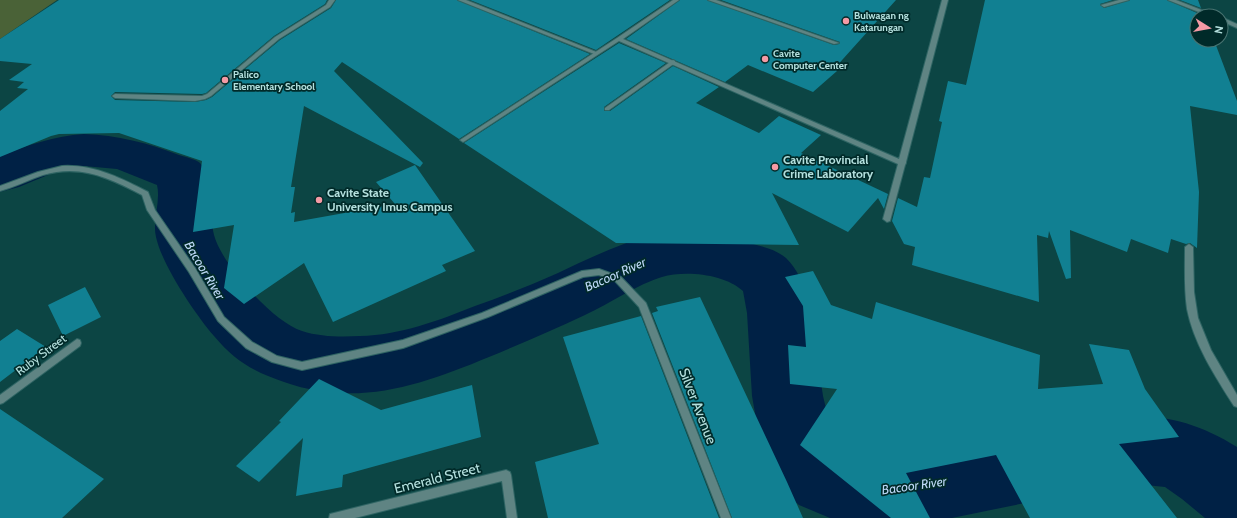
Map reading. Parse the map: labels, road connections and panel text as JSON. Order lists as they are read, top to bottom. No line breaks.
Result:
{"streets":{"street":["Ruby Street","Silver Avenue","Emerald Street"]},"water":["Bacoor River"],"places":["Bulwagan ng Katarungan","Cavite Computer Center","Palico Elementary School","Cavite Provincial Crime Laboratory","Cavite State University Imus Campus"],"north":"right"}
